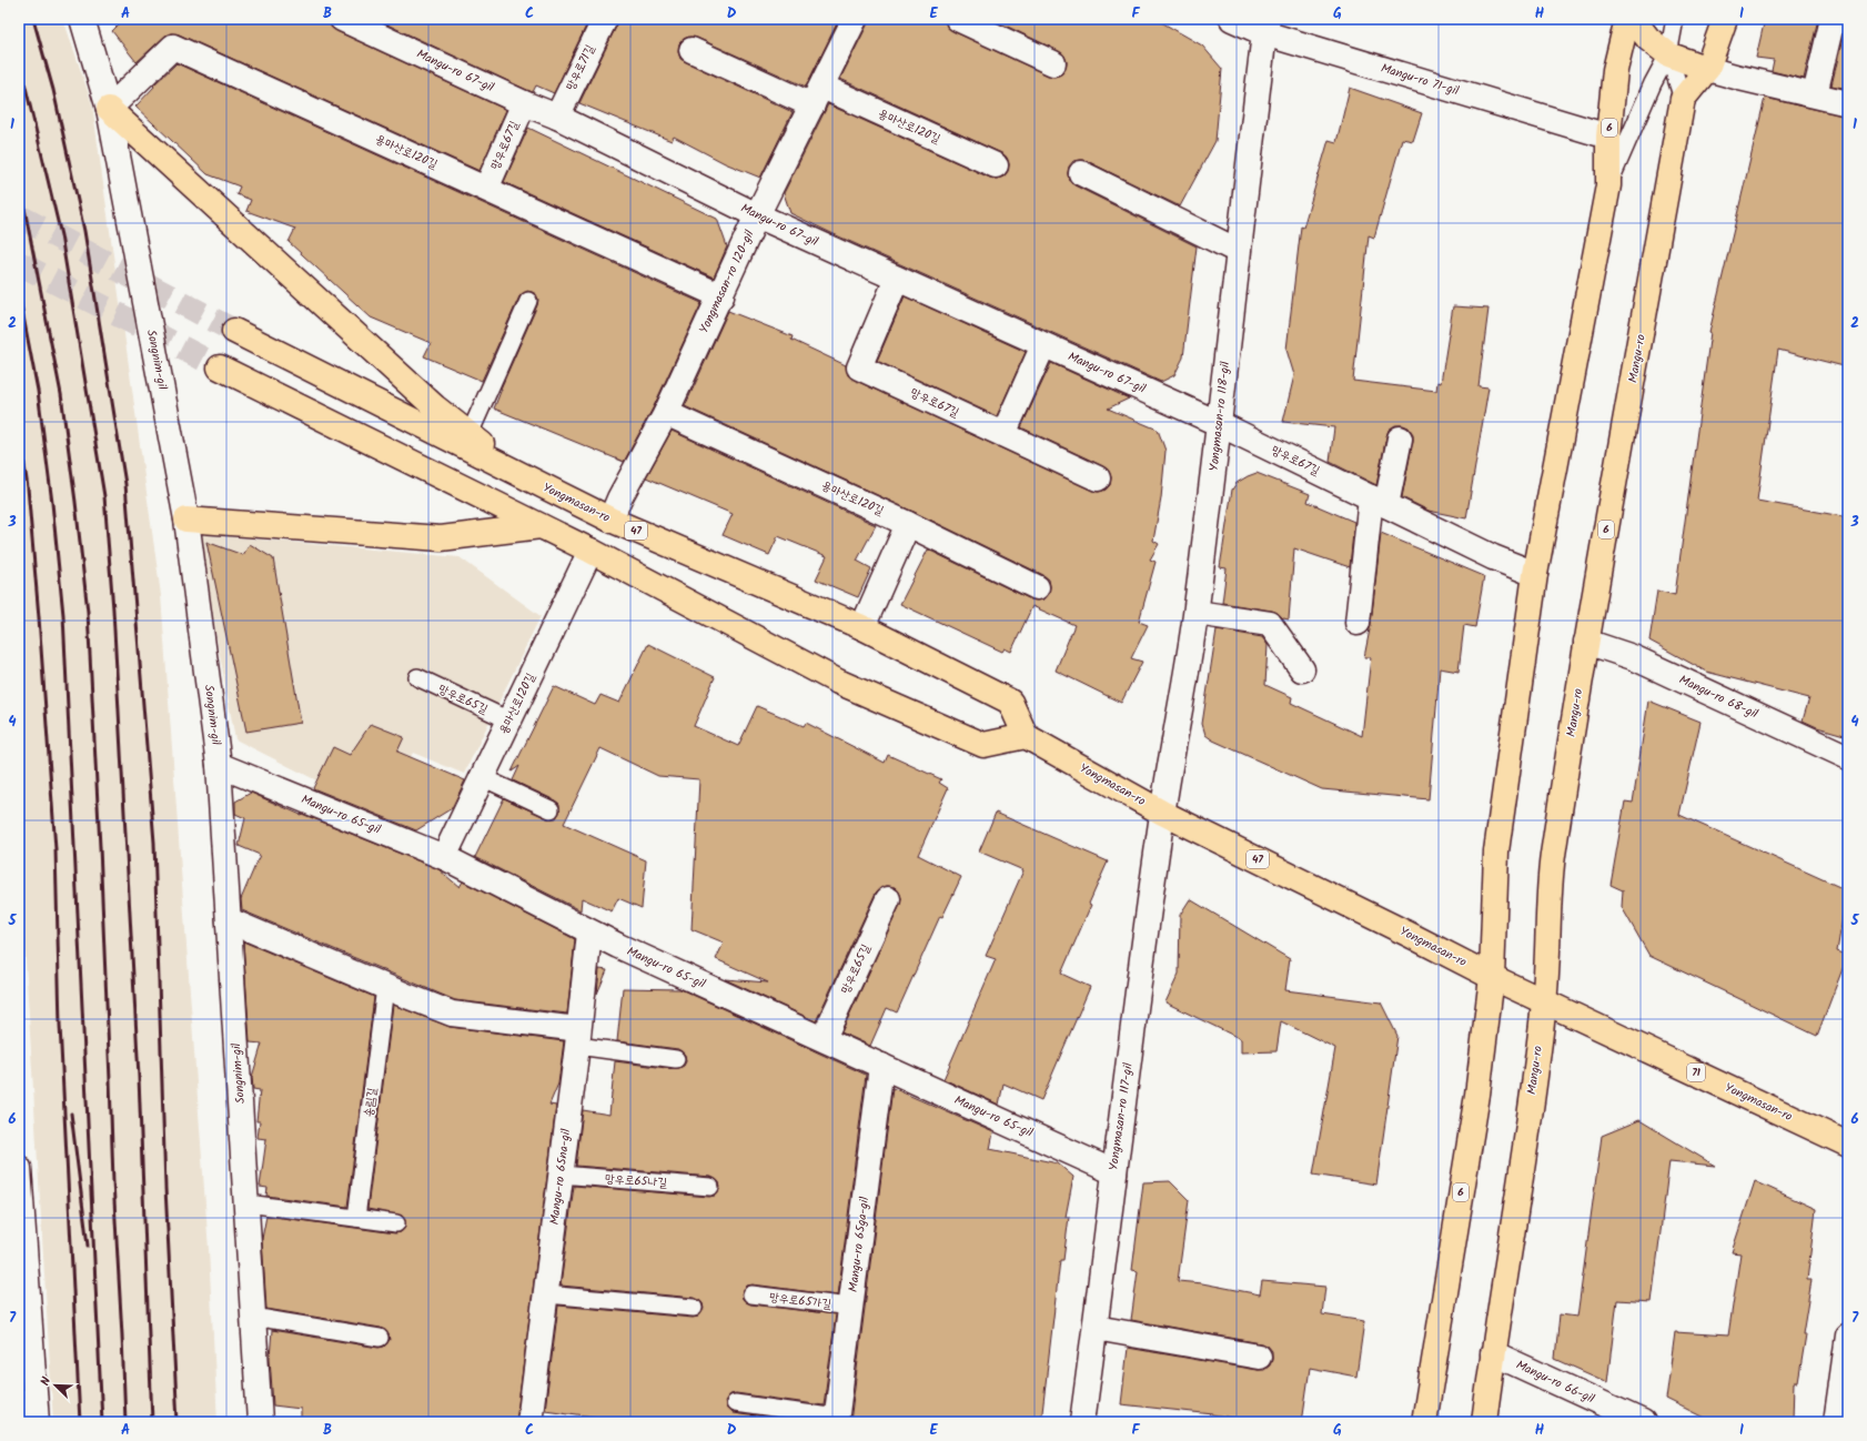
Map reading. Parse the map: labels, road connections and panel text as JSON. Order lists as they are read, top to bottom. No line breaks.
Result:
{"streets":{"main road":["6","Mangu-ro","Yongmasan-ro","47","71"],"street":["망우로71길","Mangu-ro 67-gil","Mangu-ro 71-gil","용마산로120길","망우로67길","Yongmasan-ro 120-gil","Songnim-gil","Yongmasan-ro 118-gil","Mangu-ro 68-gil","망우로65길","Mangu-ro 65-gil","Yongmasan-ro 117-gil","Mangu-ro 65na-gil","Mangu-ro 65ga-gil","Mangu-ro 66-gil"],"lane":["송림길","망우로65나길","망우로65가길"]},"crossings":[["망우로71길","Mangu-ro 67-gil"],["Mangu-ro 67-gil","망우로67길"],["Mangu-ro 67-gil","Yongmasan-ro 120-gil"],["Mangu-ro 67-gil","Yongmasan-ro 118-gil"],["Mangu-ro 71-gil","6"],["Mangu-ro 71-gil","Yongmasan-ro 118-gil"],["용마산로120길","망우로67길"],["용마산로120길","Yongmasan-ro 120-gil"],["용마산로120길","Songnim-gil"],["용마산로120길","망우로65길"],["용마산로120길","Mangu-ro 65-gil"],["6","망우로67길"],["6","Yongmasan-ro"],["망우로67길","Yongmasan-ro 118-gil"],["Yongmasan-ro 120-gil","Yongmasan-ro"],["Mangu-ro","Yongmasan-ro"],["Mangu-ro","Mangu-ro 68-gil"],["Mangu-ro","Mangu-ro 66-gil"],["Songnim-gil","Mangu-ro 65-gil"],["Yongmasan-ro 118-gil","Yongmasan-ro"],["Yongmasan-ro 118-gil","Yongmasan-ro 117-gil"],["Yongmasan-ro","Yongmasan-ro 117-gil"],["망우로65길","Mangu-ro 65-gil"],["Mangu-ro 65-gil","Yongmasan-ro 117-gil"],["Mangu-ro 65-gil","Mangu-ro 65na-gil"],["Mangu-ro 65-gil","Mangu-ro 65ga-gil"],["Mangu-ro 65na-gil","망우로65나길"],["Mangu-ro 65ga-gil","망우로65가길"]],"north":"top left","grid":{"columns":["A","B","C","D","E","F","G","H","I"],"rows":["1","2","3","4","5","6","7"]}}
